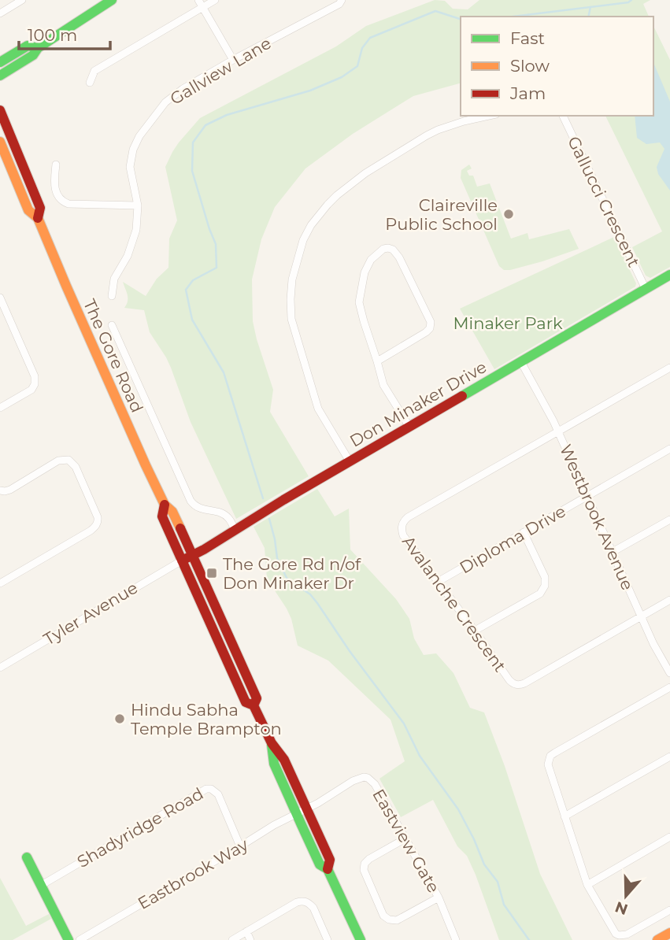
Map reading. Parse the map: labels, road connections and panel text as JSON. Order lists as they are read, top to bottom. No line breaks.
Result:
{"streets":{"main road":["The Gore Road","Don Minaker Drive"],"street":["Gallview Lane","Gallucci Crescent","Westbrook Avenue","Diploma Drive","Avalanche Crescent","Tyler Avenue","Shadyridge Road","Eastview Gate","Eastbrook Way"]},"crossings":[["Gallucci Crescent","Don Minaker Drive"],["The Gore Road","Don Minaker Drive"],["The Gore Road","Tyler Avenue"],["The Gore Road","Eastview Gate"],["The Gore Road","Eastbrook Way"],["Don Minaker Drive","Westbrook Avenue"],["Don Minaker Drive","Tyler Avenue"],["Westbrook Avenue","Diploma Drive"],["Westbrook Avenue","Avalanche Crescent"],["Diploma Drive","Avalanche Crescent"],["Shadyridge Road","Eastbrook Way"],["Eastview Gate","Eastbrook Way"]],"parks":["Minaker Park"],"places":{"other":["Claireville Public School","Hindu Sabha Temple Brampton"],"transit":["The Gore Rd n/of Don Minaker Dr"]},"legend":["Fast","Slow","Jam"],"scale_bar":"100 m","north":"bottom"}
